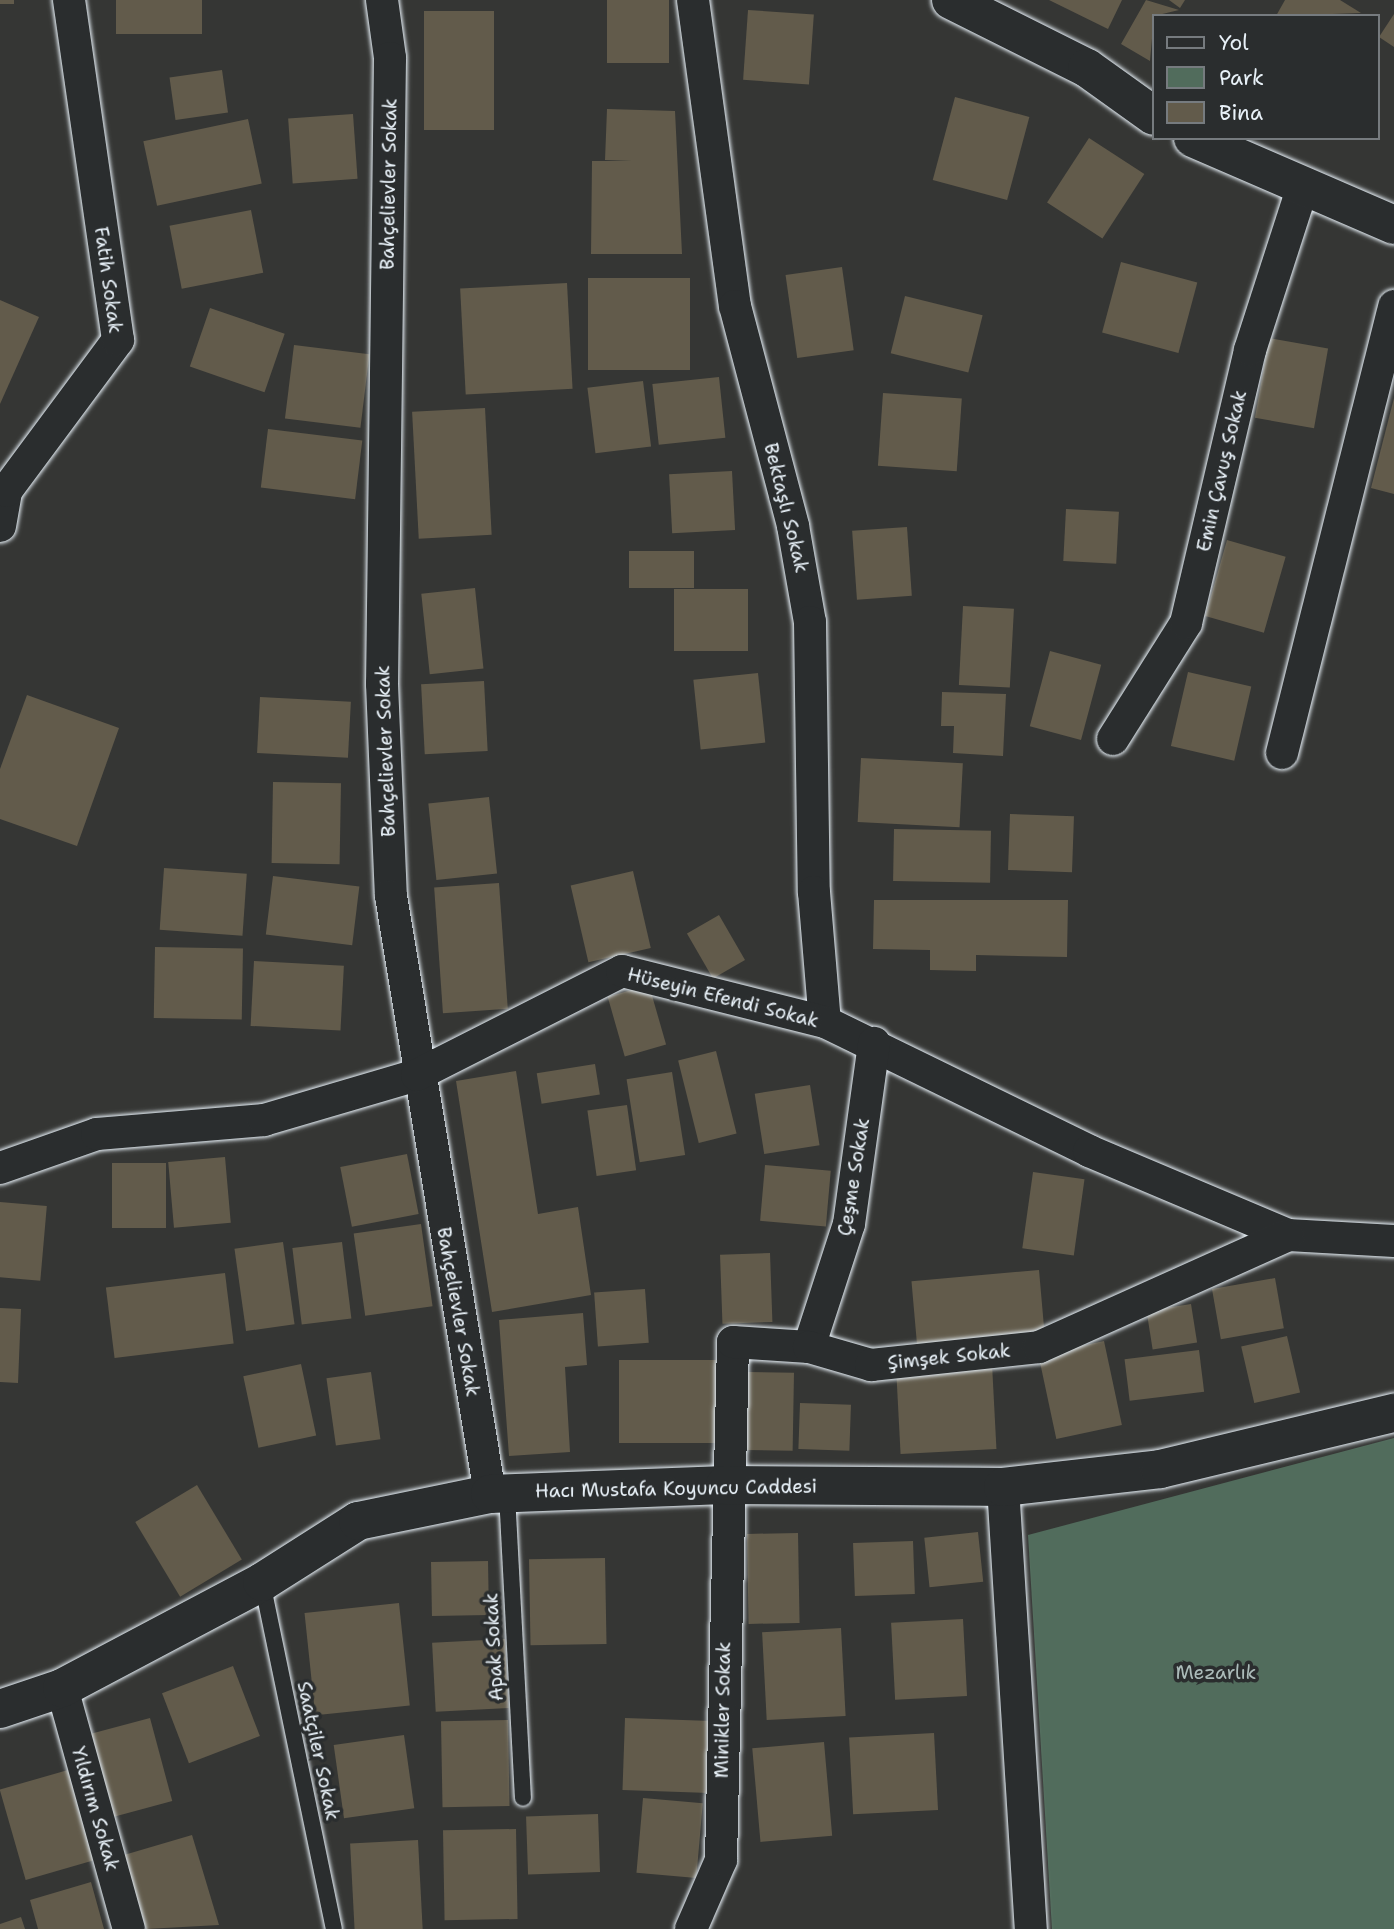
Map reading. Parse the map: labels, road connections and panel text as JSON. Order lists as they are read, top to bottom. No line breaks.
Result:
{"streets":{"street":["Bahçelievler Sokak","Fatih Sokak","Emin Çavuş Sokak","Bektaşlı Sokak","Hüseyin Efendi Sokak","Çeşme Sokak","Şimşek Sokak","Hacı Mustafa Koyuncu Caddesi","Minikler Sokak","Yıldırım Sokak"],"lane":["Apak Sokak","Saatçiler Sokak"]},"crossings":[["Bahçelievler Sokak","Hüseyin Efendi Sokak"],["Bahçelievler Sokak","Hacı Mustafa Koyuncu Caddesi"],["Bahçelievler Sokak","Apak Sokak"],["Bektaşlı Sokak","Hüseyin Efendi Sokak"],["Hüseyin Efendi Sokak","Çeşme Sokak"],["Hüseyin Efendi Sokak","Şimşek Sokak"],["Çeşme Sokak","Şimşek Sokak"],["Şimşek Sokak","Hacı Mustafa Koyuncu Caddesi"],["Şimşek Sokak","Minikler Sokak"],["Hacı Mustafa Koyuncu Caddesi","Apak Sokak"],["Hacı Mustafa Koyuncu Caddesi","Minikler Sokak"],["Hacı Mustafa Koyuncu Caddesi","Saatçiler Sokak"],["Hacı Mustafa Koyuncu Caddesi","Yıldırım Sokak"]],"parks":["Mezarlık"],"legend":["Yol","Park","Bina"]}
